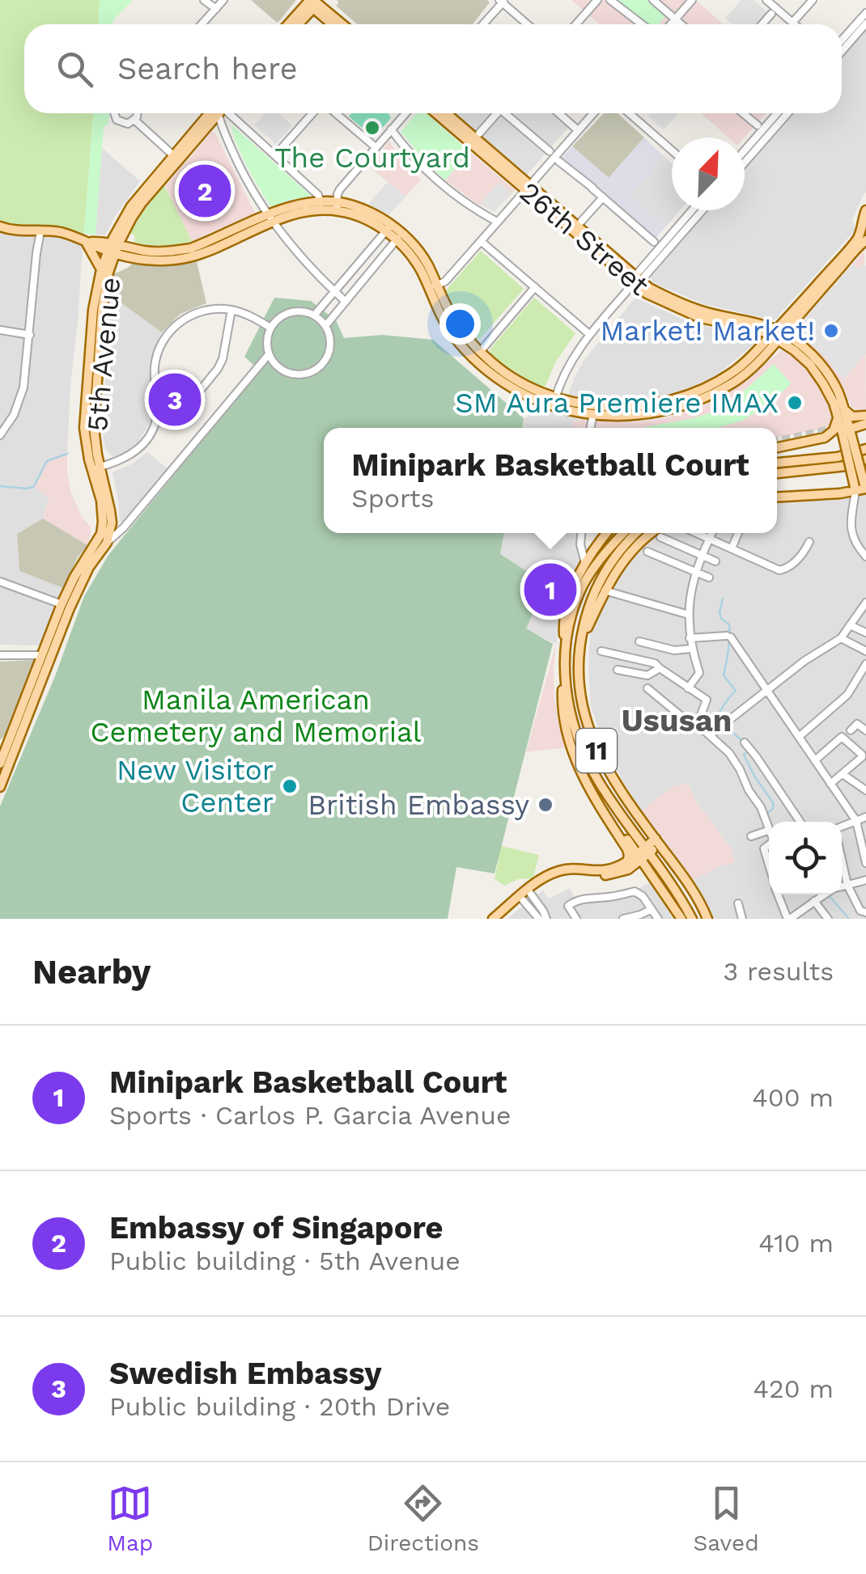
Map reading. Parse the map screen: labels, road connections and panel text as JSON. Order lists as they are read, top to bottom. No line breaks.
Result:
{"streets":{"main road":["26th Street","5th Avenue","11"]},"districts":["Ususan"],"parks":["Manila American Cemetery and Memorial"],"places":["The Courtyard","Market! Market!","SM Aura Premiere IMAX","New Visitor Center","British Embassy"],"north":"top right","page":{"search":"Search here","pins":["2","3","1"],"popup":["Minipark Basketball Court","Sports"],"heading":["Nearby","3 results"],"list":[{"mark":"1","name":"Minipark Basketball Court","note":"Sports · Carlos P. Garcia Avenue","value":"400 m"},{"mark":"2","name":"Embassy of Singapore","note":"Public building · 5th Avenue","value":"410 m"},{"mark":"3","name":"Swedish Embassy","note":"Public building · 20th Drive","value":"420 m"}],"nav":["Map","Directions","Saved"]}}
